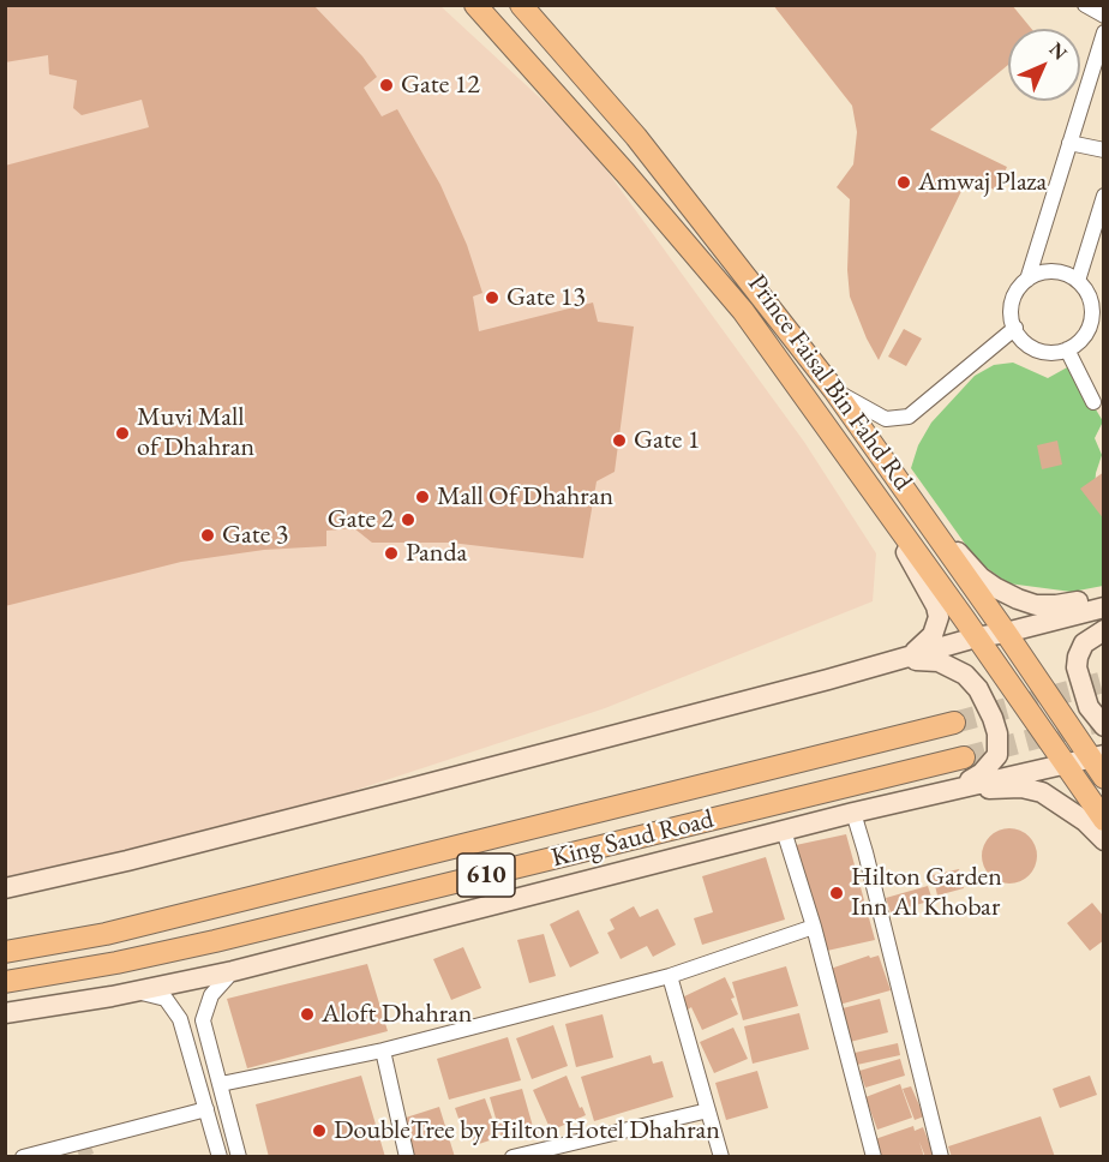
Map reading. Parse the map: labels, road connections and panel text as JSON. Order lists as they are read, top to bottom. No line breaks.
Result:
{"streets":{"main road":["Prince Faisal Bin Fahd Rd","King Saud Road","610"]},"crossings":[["Prince Faisal Bin Fahd Rd","King Saud Road"]],"places":["Gate 12","Amwaj Plaza","Gate 13","Muvi Mall of Dhahran","Gate 1","Mall Of Dhahran","Gate 2","Gate 3","Panda","Hilton Garden Inn Al Khobar","Aloft Dhahran","DoubleTree by Hilton Hotel Dhahran"],"north":"top right"}
